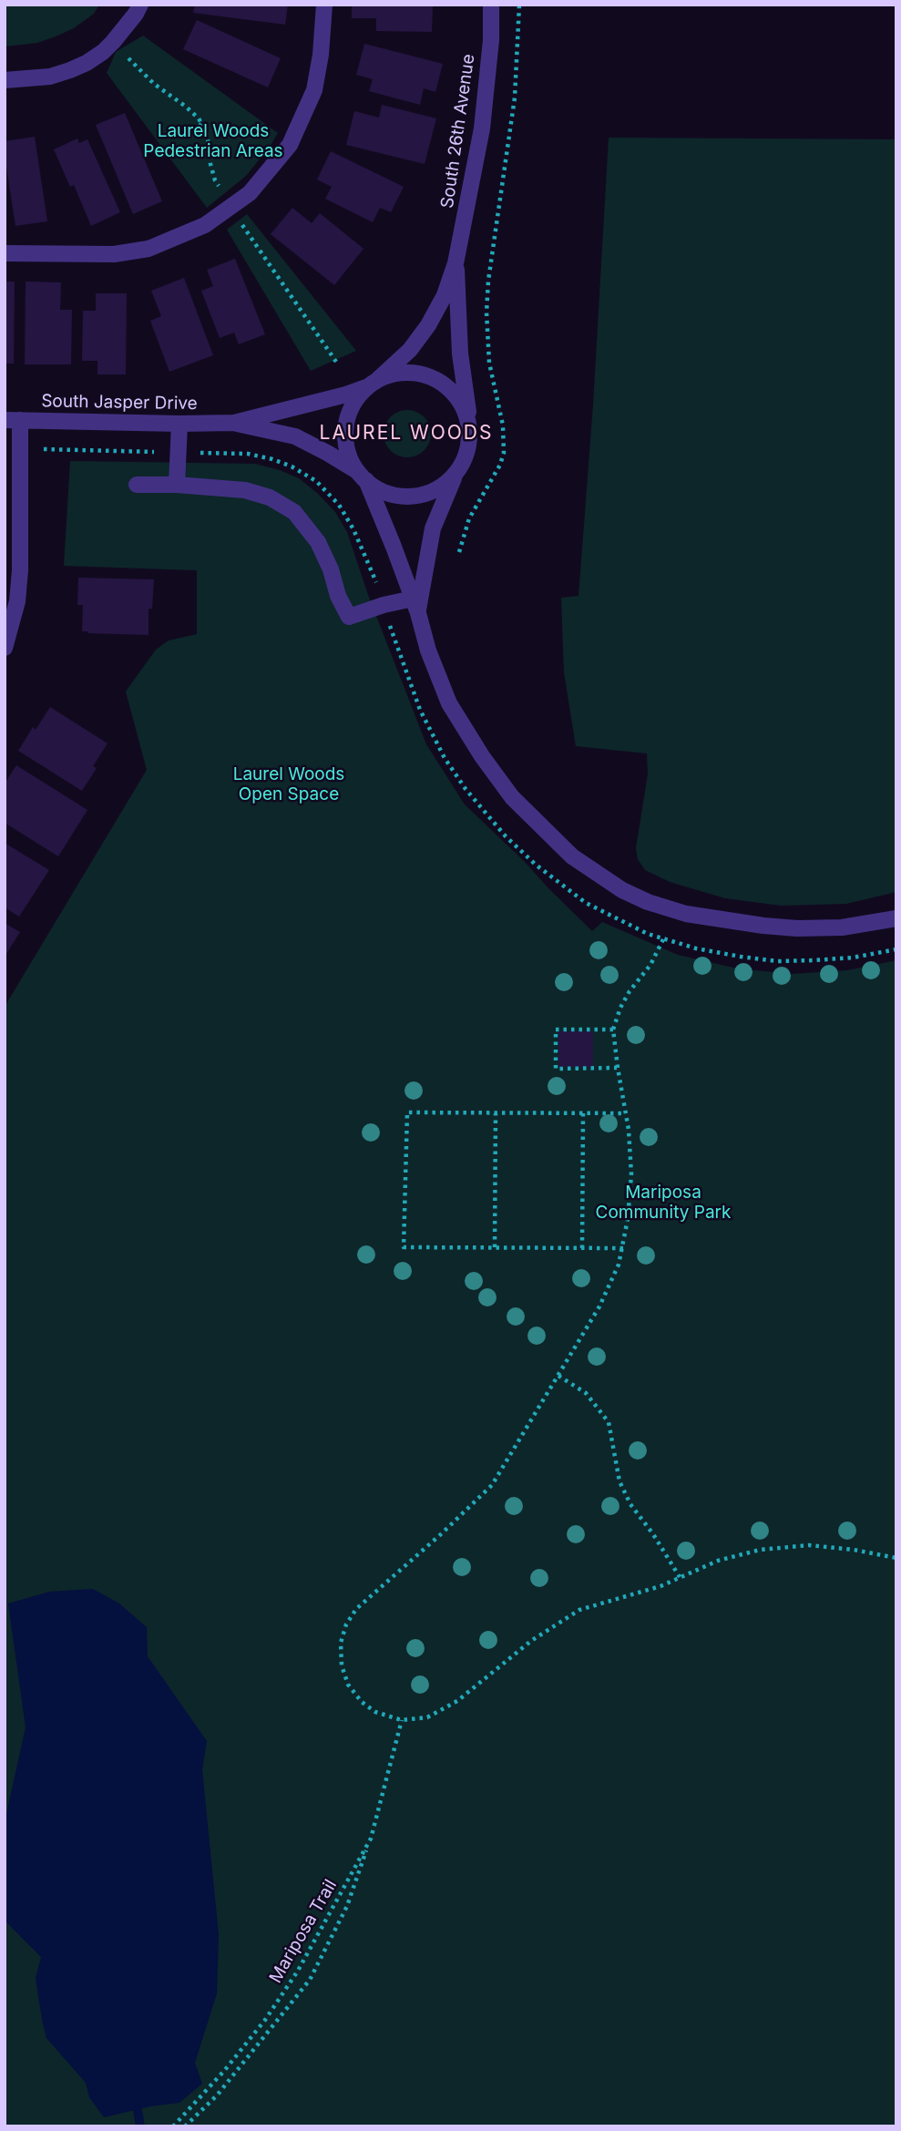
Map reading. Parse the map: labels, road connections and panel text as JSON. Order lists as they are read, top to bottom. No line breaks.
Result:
{"streets":{"street":["South 26th Avenue","South Jasper Drive"],"path":["Mariposa Trail"]},"crossings":[["South 26th Avenue","South Jasper Drive"]],"districts":["LAUREL WOODS"],"parks":["Laurel Woods Pedestrian Areas","Laurel Woods Open Space","Mariposa Community Park"]}
